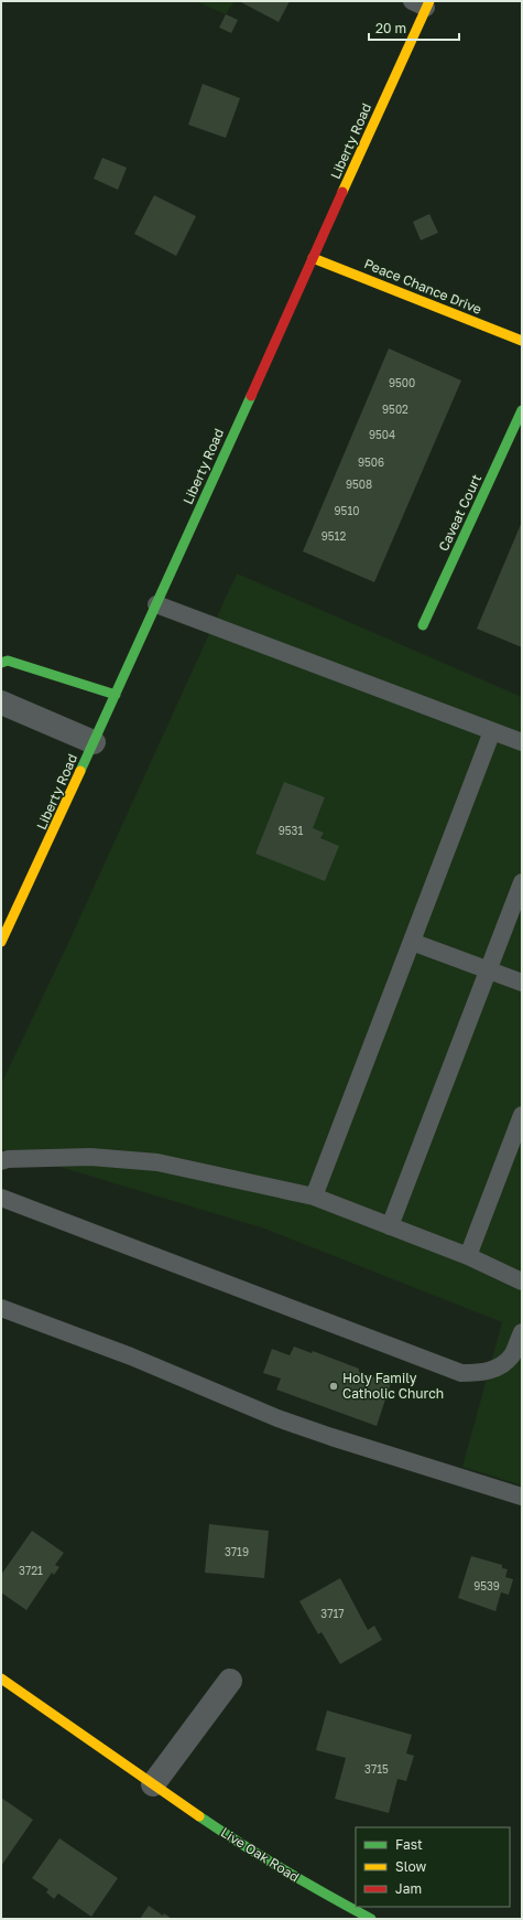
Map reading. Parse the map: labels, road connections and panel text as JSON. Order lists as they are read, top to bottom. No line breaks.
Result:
{"streets":{"main road":["Liberty Road","Peace Chance Drive","Caveat Court","Live Oak Road"]},"crossings":[["Liberty Road","Peace Chance Drive"]],"places":["Holy Family Catholic Church"],"house_numbers":["9500","9502","9504","9506","9508","9510","9512","9531","3719","3721","9539","3717","3715"],"legend":["Fast","Slow","Jam"],"scale_bar":"20 m"}
